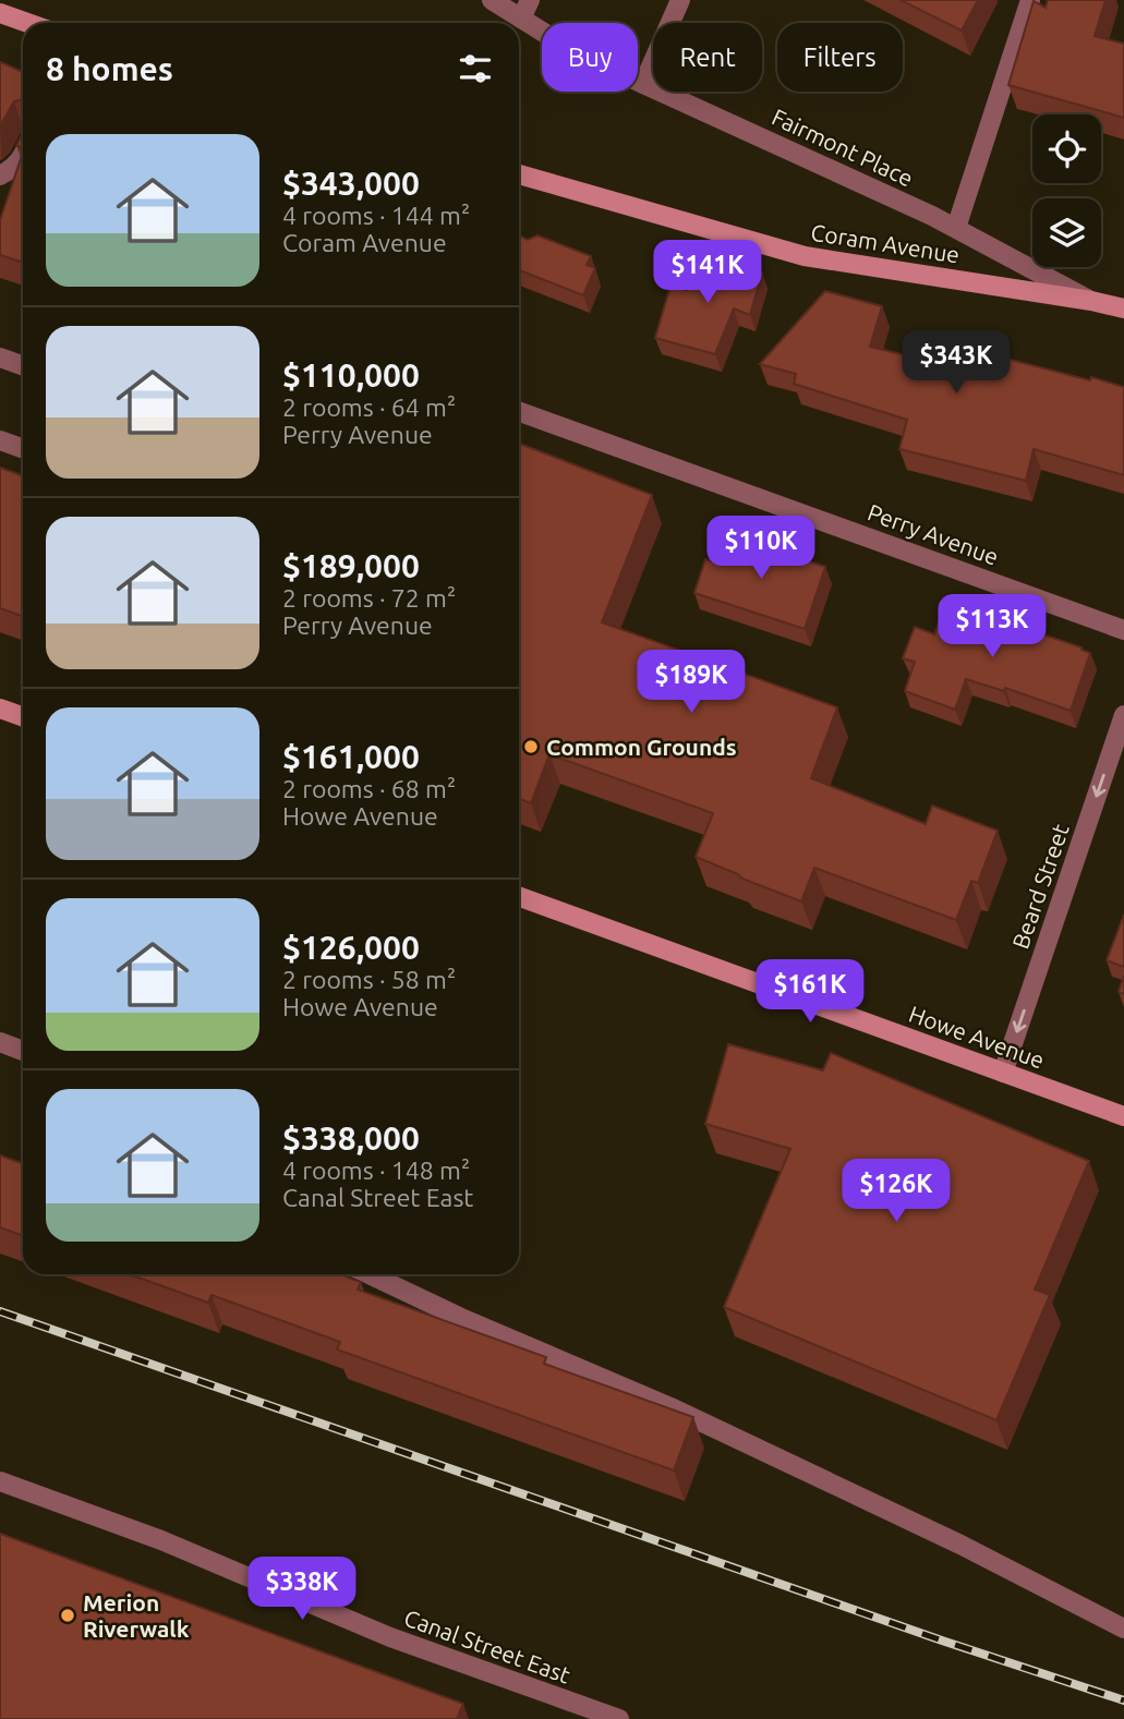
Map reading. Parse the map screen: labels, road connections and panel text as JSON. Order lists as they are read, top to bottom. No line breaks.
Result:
{"streets":{"main road":["Coram Avenue","Howe Avenue"],"street":["Fairmont Place","Perry Avenue","Beard Street","Canal Street East"]},"crossings":[["Fairmont Place","Coram Avenue"],["Beard Street","Howe Avenue"]],"one_way":["Beard Street"],"places":["Common Grounds","Merion Riverwalk"],"page":{"chip":["Buy","Rent","Filters"],"heading":"8 homes","list":[{"name":"$343,000","note":"4 rooms · 144 m² · Coram Avenue"},{"name":"$110,000","note":"2 rooms · 64 m² · Perry Avenue"},{"name":"$189,000","note":"2 rooms · 72 m² · Perry Avenue"},{"name":"$161,000","note":"2 rooms · 68 m² · Howe Avenue"},{"name":"$126,000","note":"2 rooms · 58 m² · Howe Avenue"},{"name":"$338,000","note":"4 rooms · 148 m² · Canal Street East"}],"price":["$141K","$343K","$110K","$113K","$189K","$161K","$126K","$338K"]}}
